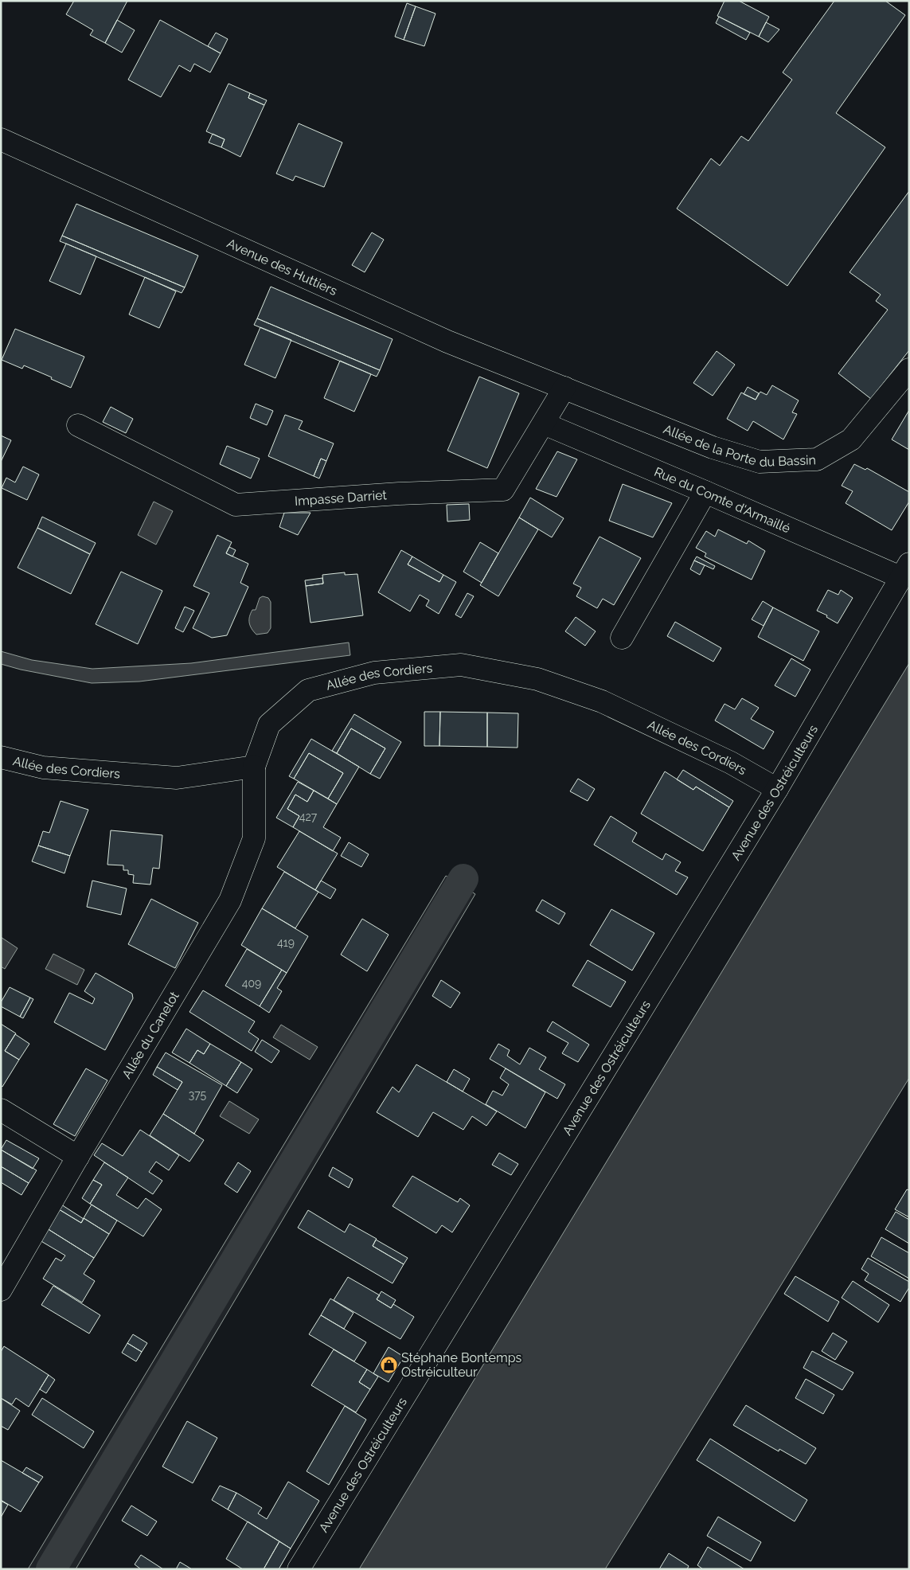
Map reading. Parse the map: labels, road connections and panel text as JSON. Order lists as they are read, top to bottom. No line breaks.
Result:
{"streets":{"street":["Avenue des Huttiers","Allée de la Porte du Bassin","Impasse Darriet","Rue du Comte d'Armaillé","Allée des Cordiers","Avenue des Ostréiculteurs","Allée du Canelot"]},"crossings":[["Avenue des Huttiers","Allée de la Porte du Bassin"],["Avenue des Huttiers","Impasse Darriet"],["Allée de la Porte du Bassin","Impasse Darriet"],["Impasse Darriet","Rue du Comte d'Armaillé"],["Rue du Comte d'Armaillé","Avenue des Ostréiculteurs"],["Allée des Cordiers","Avenue des Ostréiculteurs"],["Allée des Cordiers","Allée du Canelot"]],"places":{"shop":["Stéphane Bontemps Ostréiculteur"]},"house_numbers":["427","419","409","375"]}
